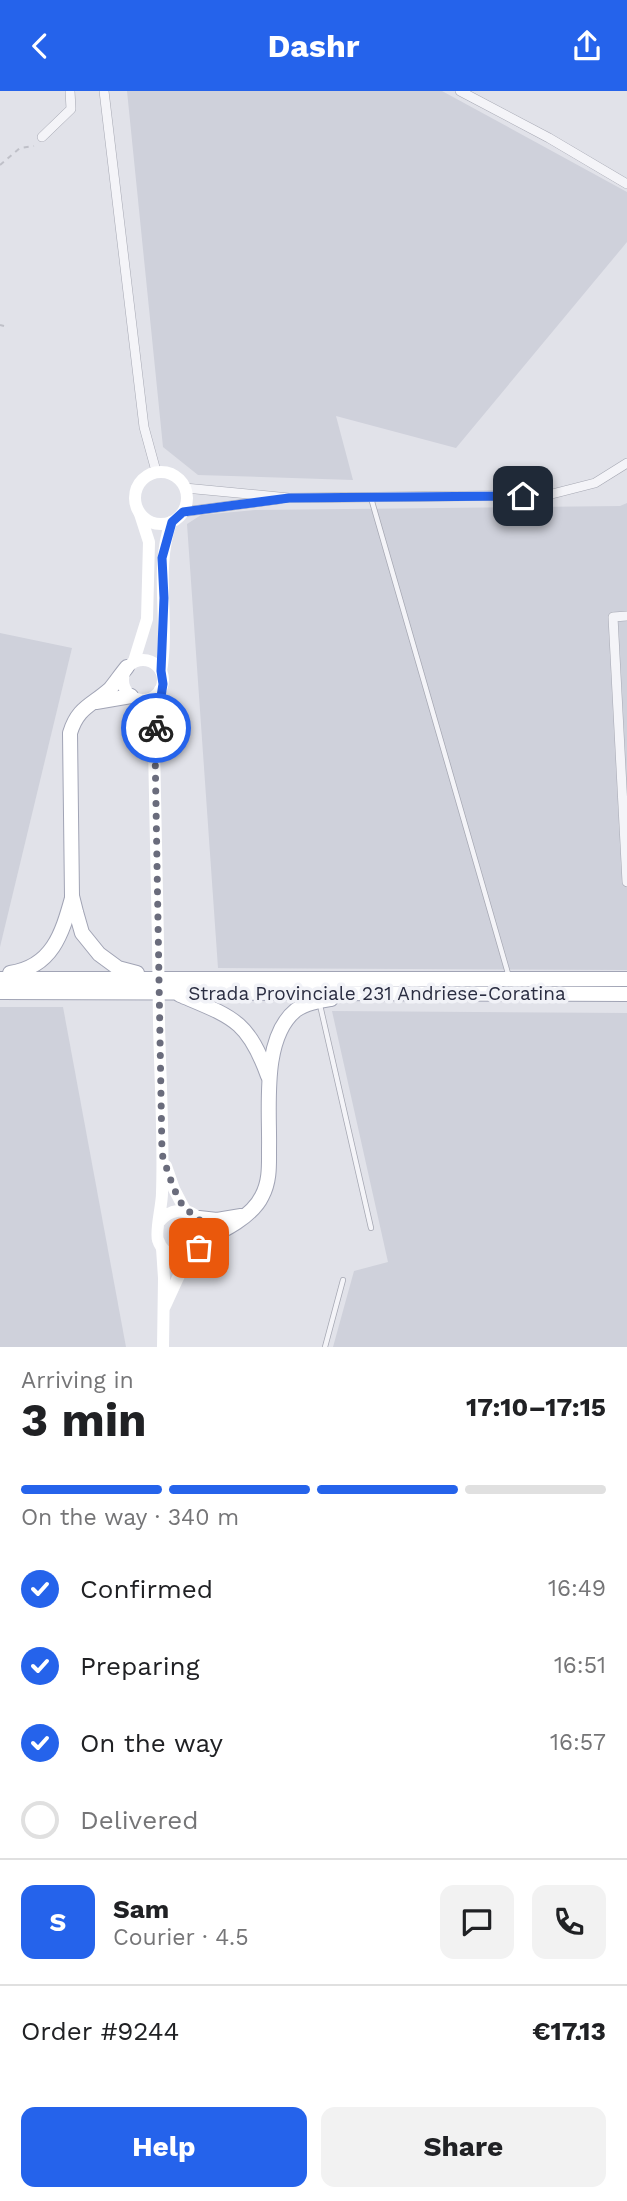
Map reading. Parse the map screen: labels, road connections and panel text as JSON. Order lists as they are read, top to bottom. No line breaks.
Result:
{"streets":{"main road":["Strada Provinciale 231 Andriese-Coratina"]},"page":{"header":"Dashr","heading":["3 min","Arriving in","17:10–17:15"],"panel":["Sam","Courier · 4.5","Order #9244","€17.13"],"bar":"On the way · 340 m","list":[["Confirmed","16:49"],["Preparing","16:51"],["On the way","16:57"],"Delivered"],"round":"S","buttons":["Help","Share"]}}
